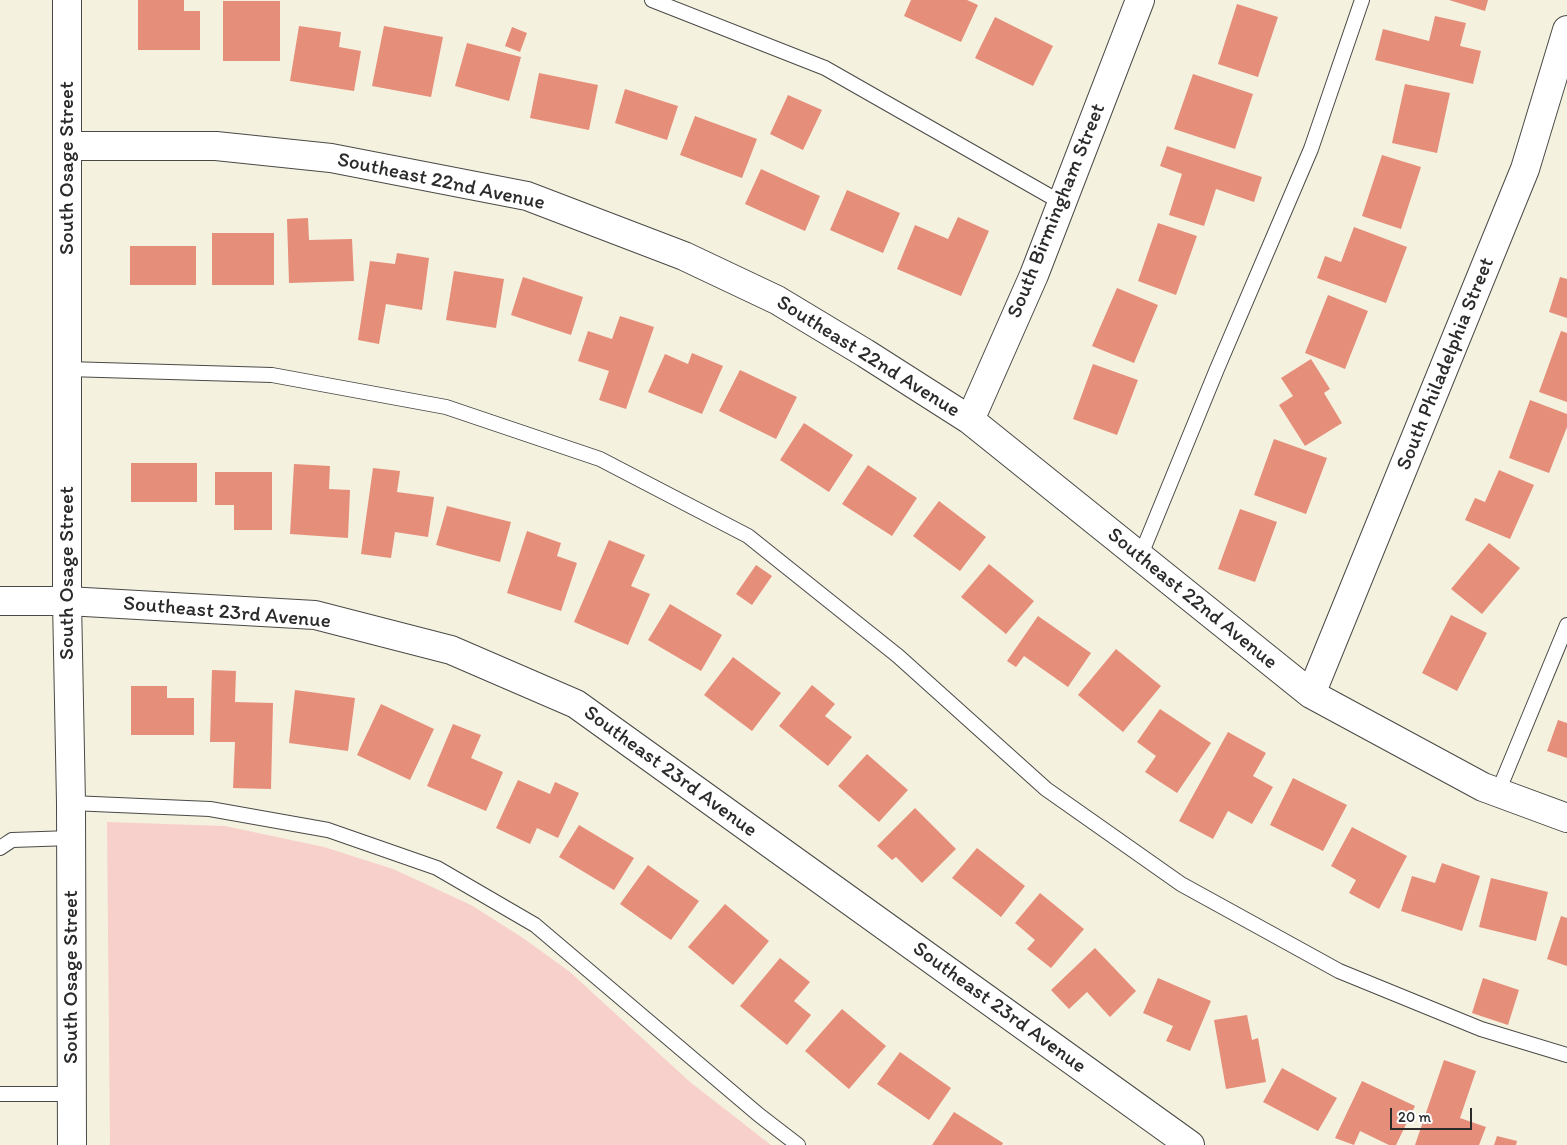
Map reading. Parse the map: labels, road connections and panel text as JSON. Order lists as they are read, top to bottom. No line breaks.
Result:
{"streets":{"street":["South Osage Street","Southeast 22nd Avenue","South Birmingham Street","South Philadelphia Street","Southeast 23rd Avenue"]},"crossings":[["South Osage Street","Southeast 22nd Avenue"],["South Osage Street","Southeast 23rd Avenue"],["Southeast 22nd Avenue","South Birmingham Street"],["Southeast 22nd Avenue","South Philadelphia Street"]],"scale_bar":"20 m"}
